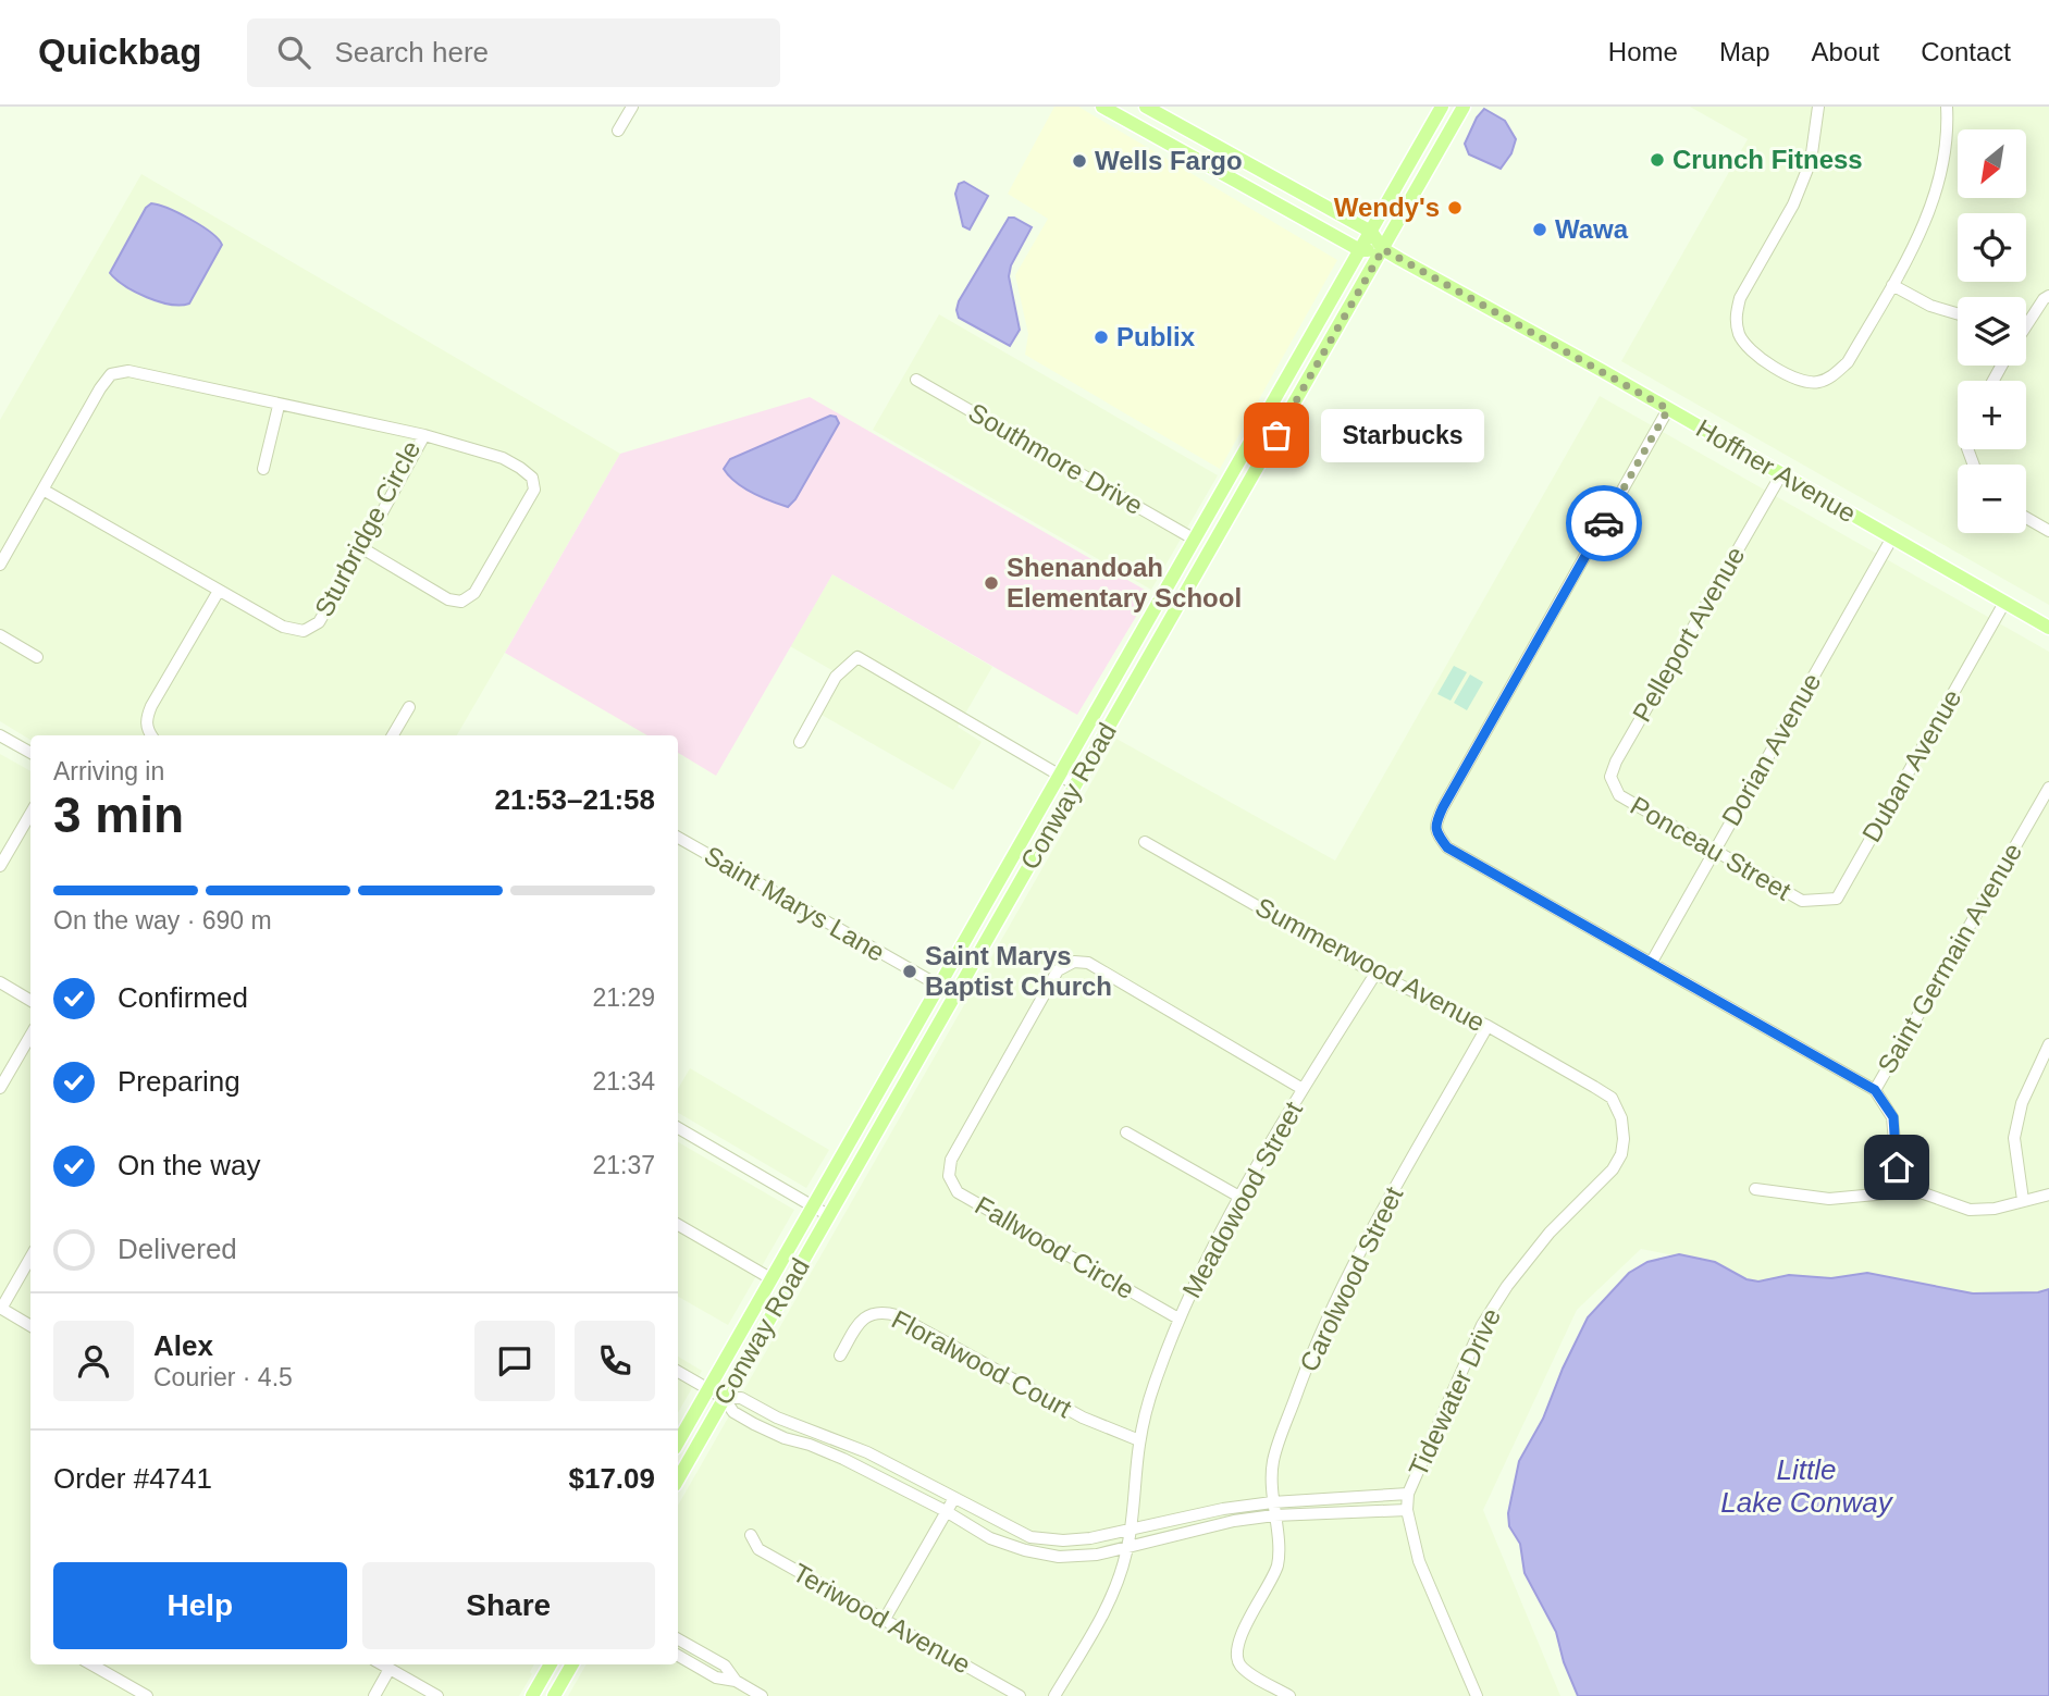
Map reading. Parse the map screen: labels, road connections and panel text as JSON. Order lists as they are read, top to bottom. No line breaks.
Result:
{"streets":{"main road":["Hoffner Avenue","Conway Road"],"street":["Southmore Drive","Sturbridge Circle","Pelleport Avenue","Dorian Avenue","Duban Avenue","Ponceau Street","Saint Marys Lane","Saint Germain Avenue","Summerwood Avenue","Meadowood Street","Fallwood Circle","Carolwood Street","Floralwood Court","Tidewater Drive","Teriwood Avenue"]},"crossings":[["Southmore Drive","Conway Road"],["Hoffner Avenue","Pelleport Avenue"],["Hoffner Avenue","Dorian Avenue"],["Hoffner Avenue","Duban Avenue"],["Hoffner Avenue","Conway Road"],["Pelleport Avenue","Ponceau Street"],["Dorian Avenue","Ponceau Street"],["Duban Avenue","Ponceau Street"],["Conway Road","Saint Marys Lane"],["Summerwood Avenue","Meadowood Street"],["Summerwood Avenue","Carolwood Street"],["Summerwood Avenue","Tidewater Drive"],["Meadowood Street","Fallwood Circle"],["Meadowood Street","Floralwood Court"]],"water":["Little Lake Conway"],"places":["Crunch Fitness","Wells Fargo","Wendy's","Wawa","Publix","Starbucks","Shenandoah Elementary School","Saint Marys Baptist Church"],"north":"bottom left","page":{"header":"Quickbag","search":"Search here","nav":["Home","Map","About","Contact"],"map_buttons":["+","−"],"bubble":"Starbucks","heading":["3 min","Arriving in","21:53–21:58"],"panel":["Alex","Courier · 4.5","Order #4741","$17.09"],"bar":"On the way · 690 m","list":[["Confirmed","21:29"],["Preparing","21:34"],["On the way","21:37"],"Delivered"],"buttons":["Help","Share"]}}
